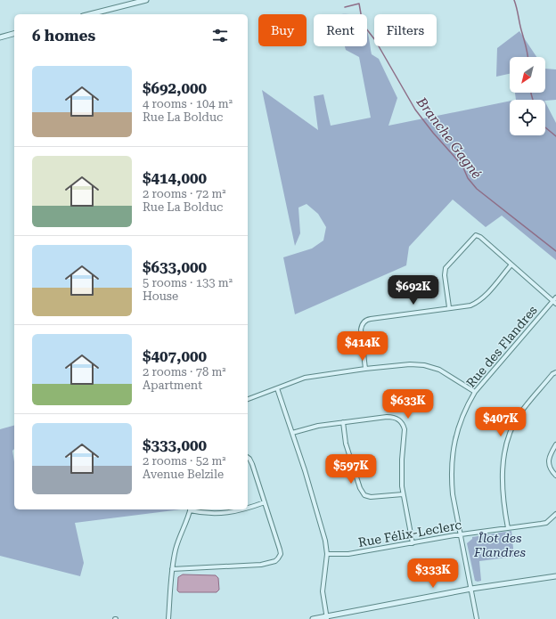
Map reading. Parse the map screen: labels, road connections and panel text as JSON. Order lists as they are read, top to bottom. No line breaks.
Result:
{"streets":{"street":["Rue des Flandres","Rue Félix-Leclerc"]},"crossings":[["Rue des Flandres","Rue Félix-Leclerc"]],"water":["Branche Gagné"],"parks":["Îlot des Flandres"],"north":"bottom left","page":{"chip":["Buy","Rent","Filters"],"heading":"6 homes","list":[{"name":"$692,000","note":"4 rooms · 104 m² · Rue La Bolduc"},{"name":"$414,000","note":"2 rooms · 72 m² · Rue La Bolduc"},{"name":"$633,000","note":"5 rooms · 133 m² · House"},{"name":"$407,000","note":"2 rooms · 78 m² · Apartment"},{"name":"$333,000","note":"2 rooms · 52 m² · Avenue Belzile"}],"price":["$692K","$414K","$633K","$407K","$597K","$333K"]}}
